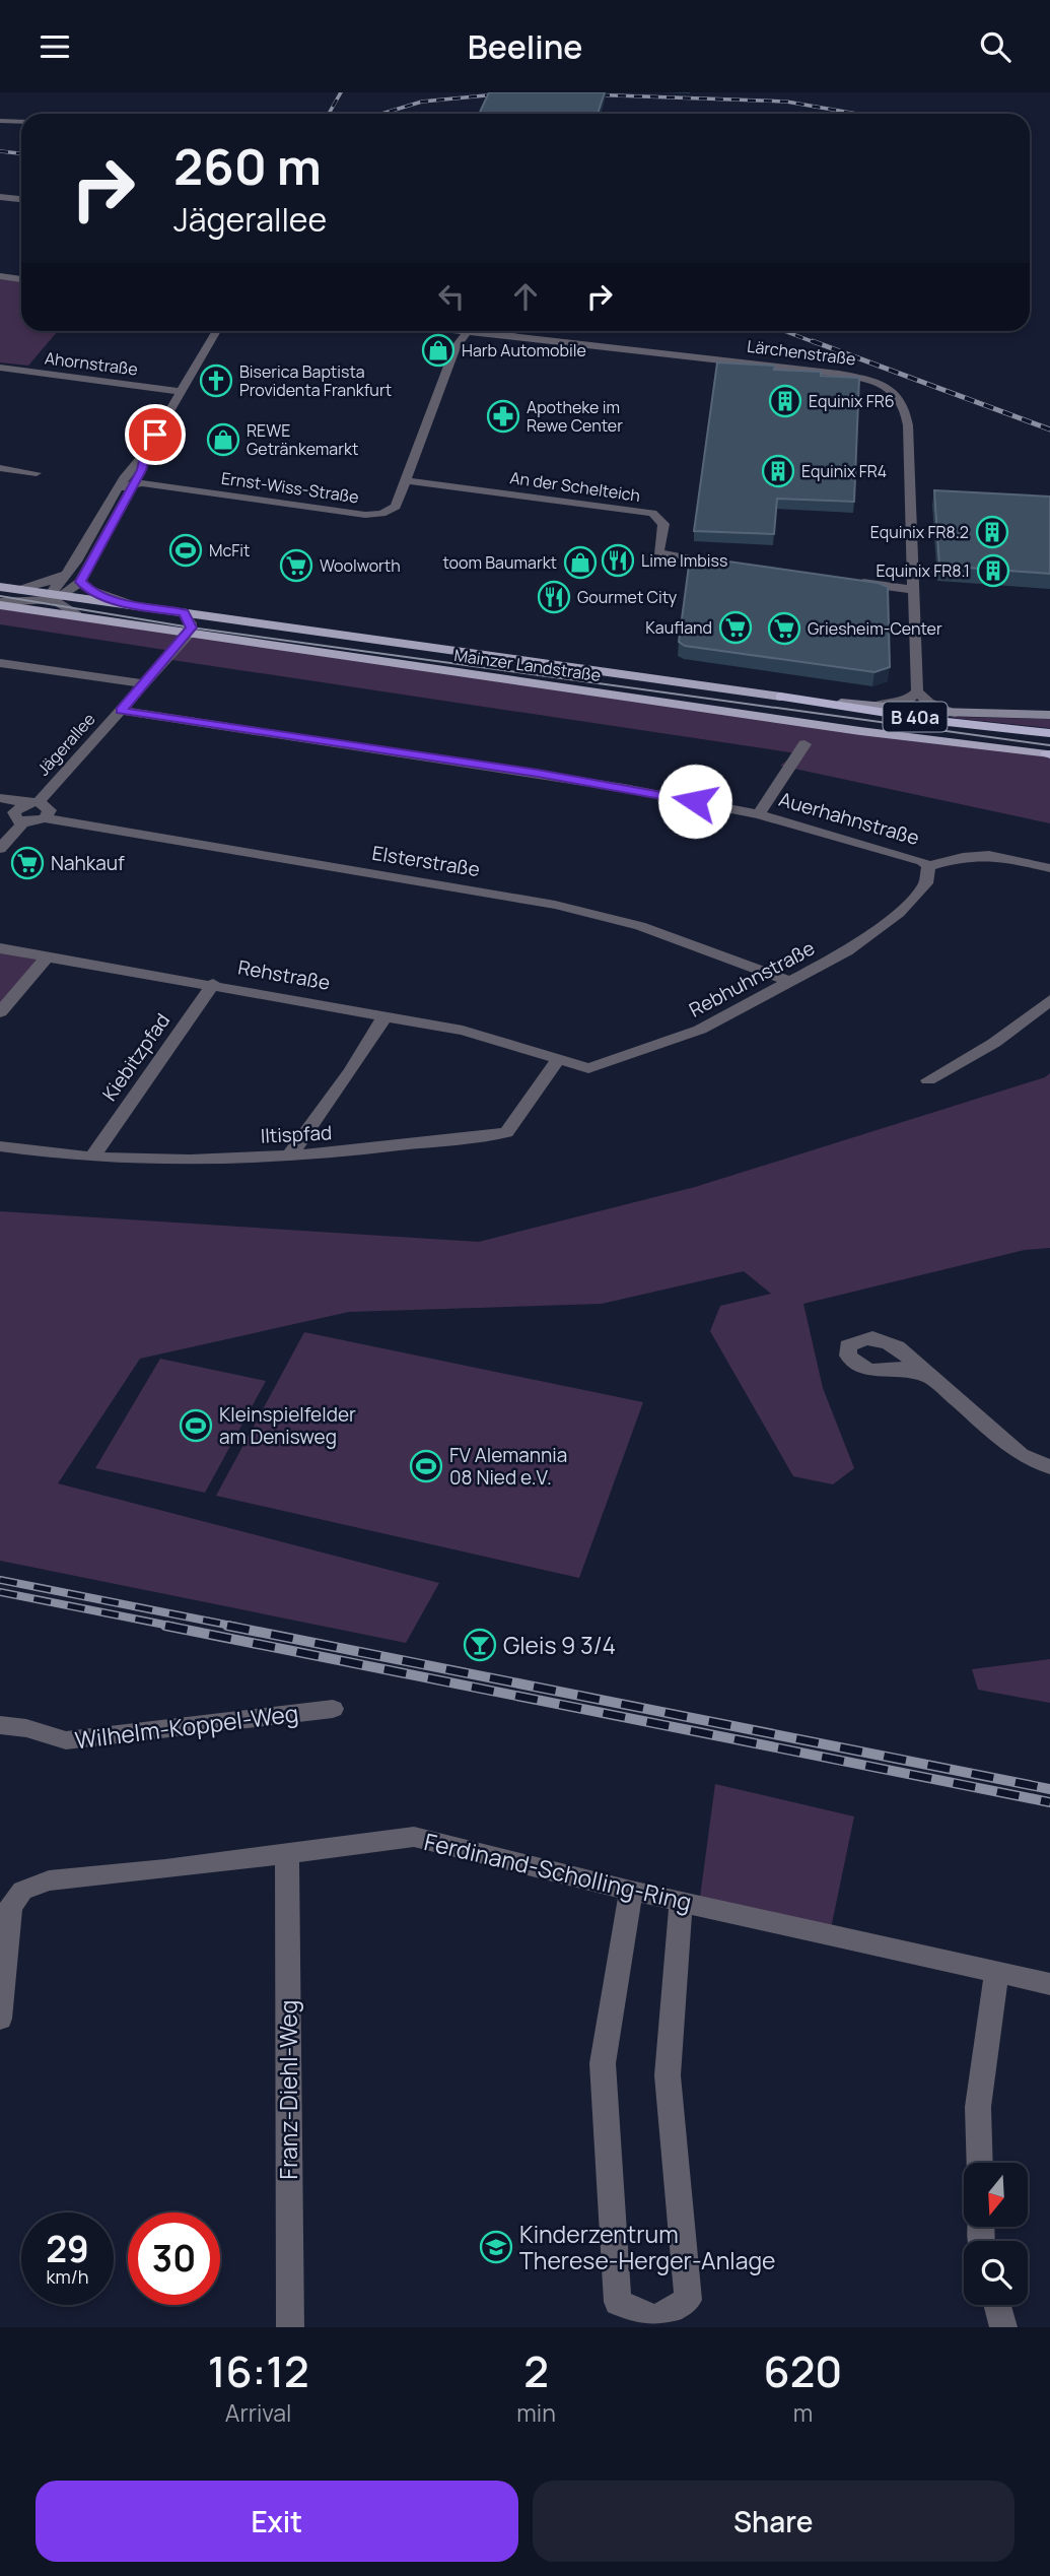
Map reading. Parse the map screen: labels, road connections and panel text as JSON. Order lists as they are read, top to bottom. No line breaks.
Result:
{"streets":{"highway":["B 40a"],"main road":["Mainzer Landstraße"],"street":["Lärchenstraße","Ahornstraße","An der Schelteich","Ernst-Wiss-Straße","Jägerallee","Auerhahnstraße","Elsterstraße","Rehstraße","Rebhuhnstraße","Kiebitzpfad","Iltispfad","Wilhelm-Koppel-Weg","Ferdinand-Scholling-Ring","Franz-Diehl-Weg"]},"crossings":[["Lärchenstraße","Ernst-Wiss-Straße"],["An der Schelteich","Ernst-Wiss-Straße"],["Mainzer Landstraße","B 40a"],["Mainzer Landstraße","Jägerallee"],["Jägerallee","Auerhahnstraße"],["Jägerallee","Elsterstraße"],["Auerhahnstraße","Rebhuhnstraße"],["Elsterstraße","Rebhuhnstraße"],["Rehstraße","Rebhuhnstraße"],["Rehstraße","Kiebitzpfad"],["Rehstraße","Iltispfad"],["Rebhuhnstraße","Iltispfad"],["Kiebitzpfad","Iltispfad"],["Ferdinand-Scholling-Ring","Franz-Diehl-Weg"]],"places":{"shop":["Harb Automobile","REWE Getränkemarkt","toom Baumarkt"],"church":["Biserica Baptista Providenta Frankfurt"],"building":["Equinix FR6","Equinix FR4","Equinix FR8.2","Equinix FR8.1"],"pharmacy":["Apotheke im Rewe Center"],"sports":["McFit","Kleinspielfelder am Denisweg","FV Alemannia 08 Nied e.V."],"restaurant":["Lime Imbiss","Gourmet City"],"supermarket":["Woolworth","Kaufland","Griesheim-Center","Nahkauf"],"bar":["Gleis 9 3/4"],"school or university":["Kinderzentrum Therese-Herger-Anlage"]},"north":"bottom","page":{"header":"Beeline","turn":["260 m","Jägerallee"],"speed":"29 km/h","limit":"30","eta":["16:12","Arrival","2","min","620","m"],"buttons":["Exit","Share"]}}
